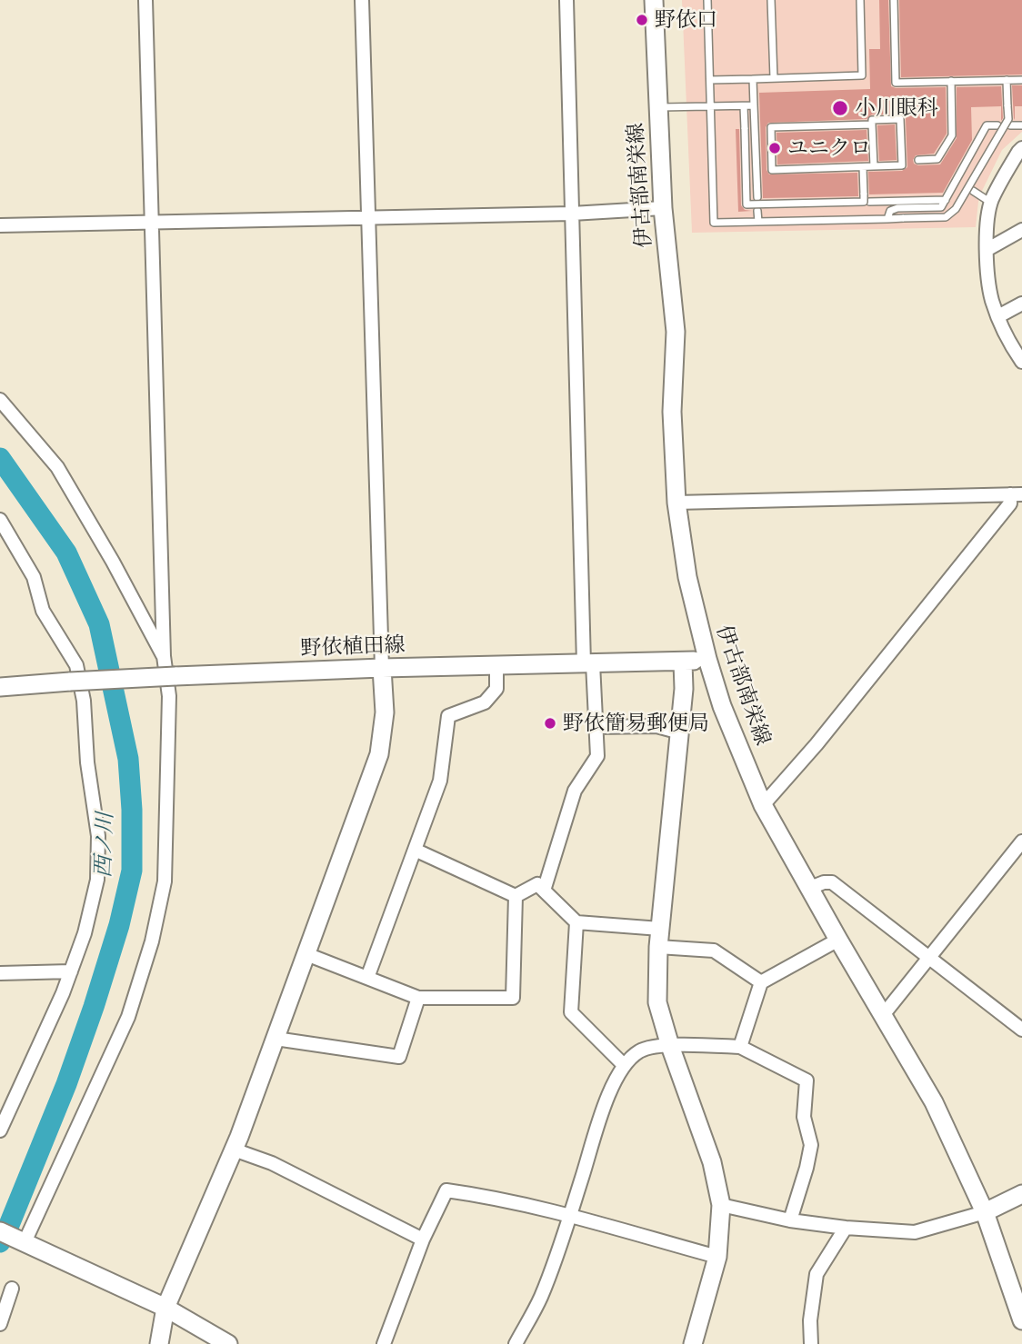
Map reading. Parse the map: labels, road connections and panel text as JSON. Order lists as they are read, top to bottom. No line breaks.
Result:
{"streets":{"main road":["伊古部南栄線","野依植田線"]},"crossings":[["伊古部南栄線","野依植田線"]],"water":["西ノ川"],"places":["野依口","小川眼科","ユニクロ","野依簡易郵便局"]}
